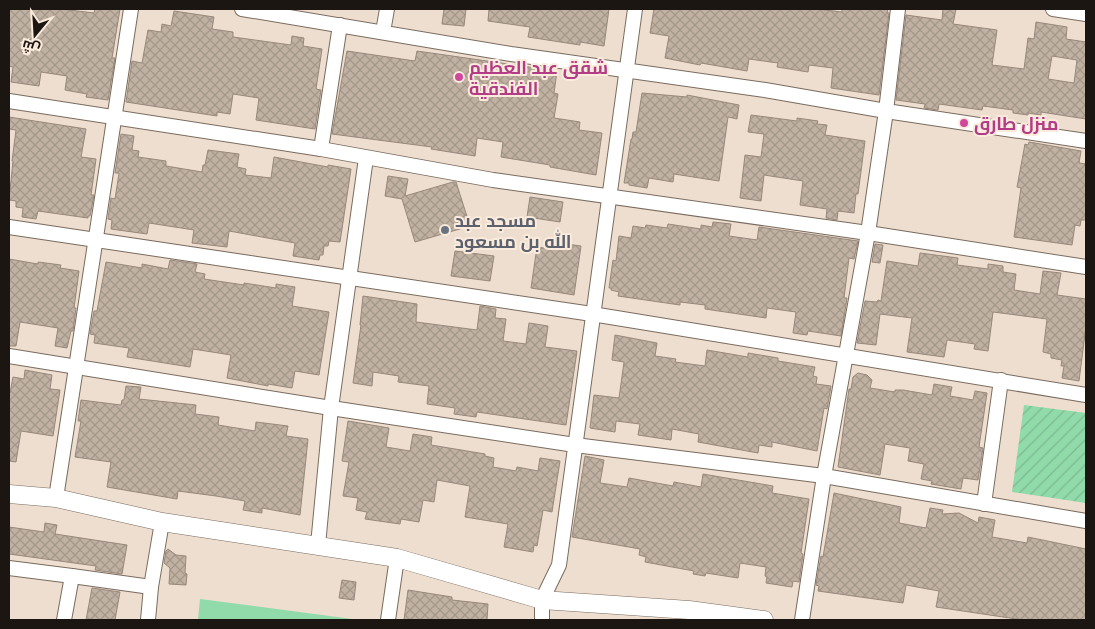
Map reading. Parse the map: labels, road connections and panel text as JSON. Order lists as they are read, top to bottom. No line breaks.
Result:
{"places":["شقق عبد العظيم الفندقية","منزل طارق","مسجد عبد الله بن مسعود"],"north":"bottom"}
